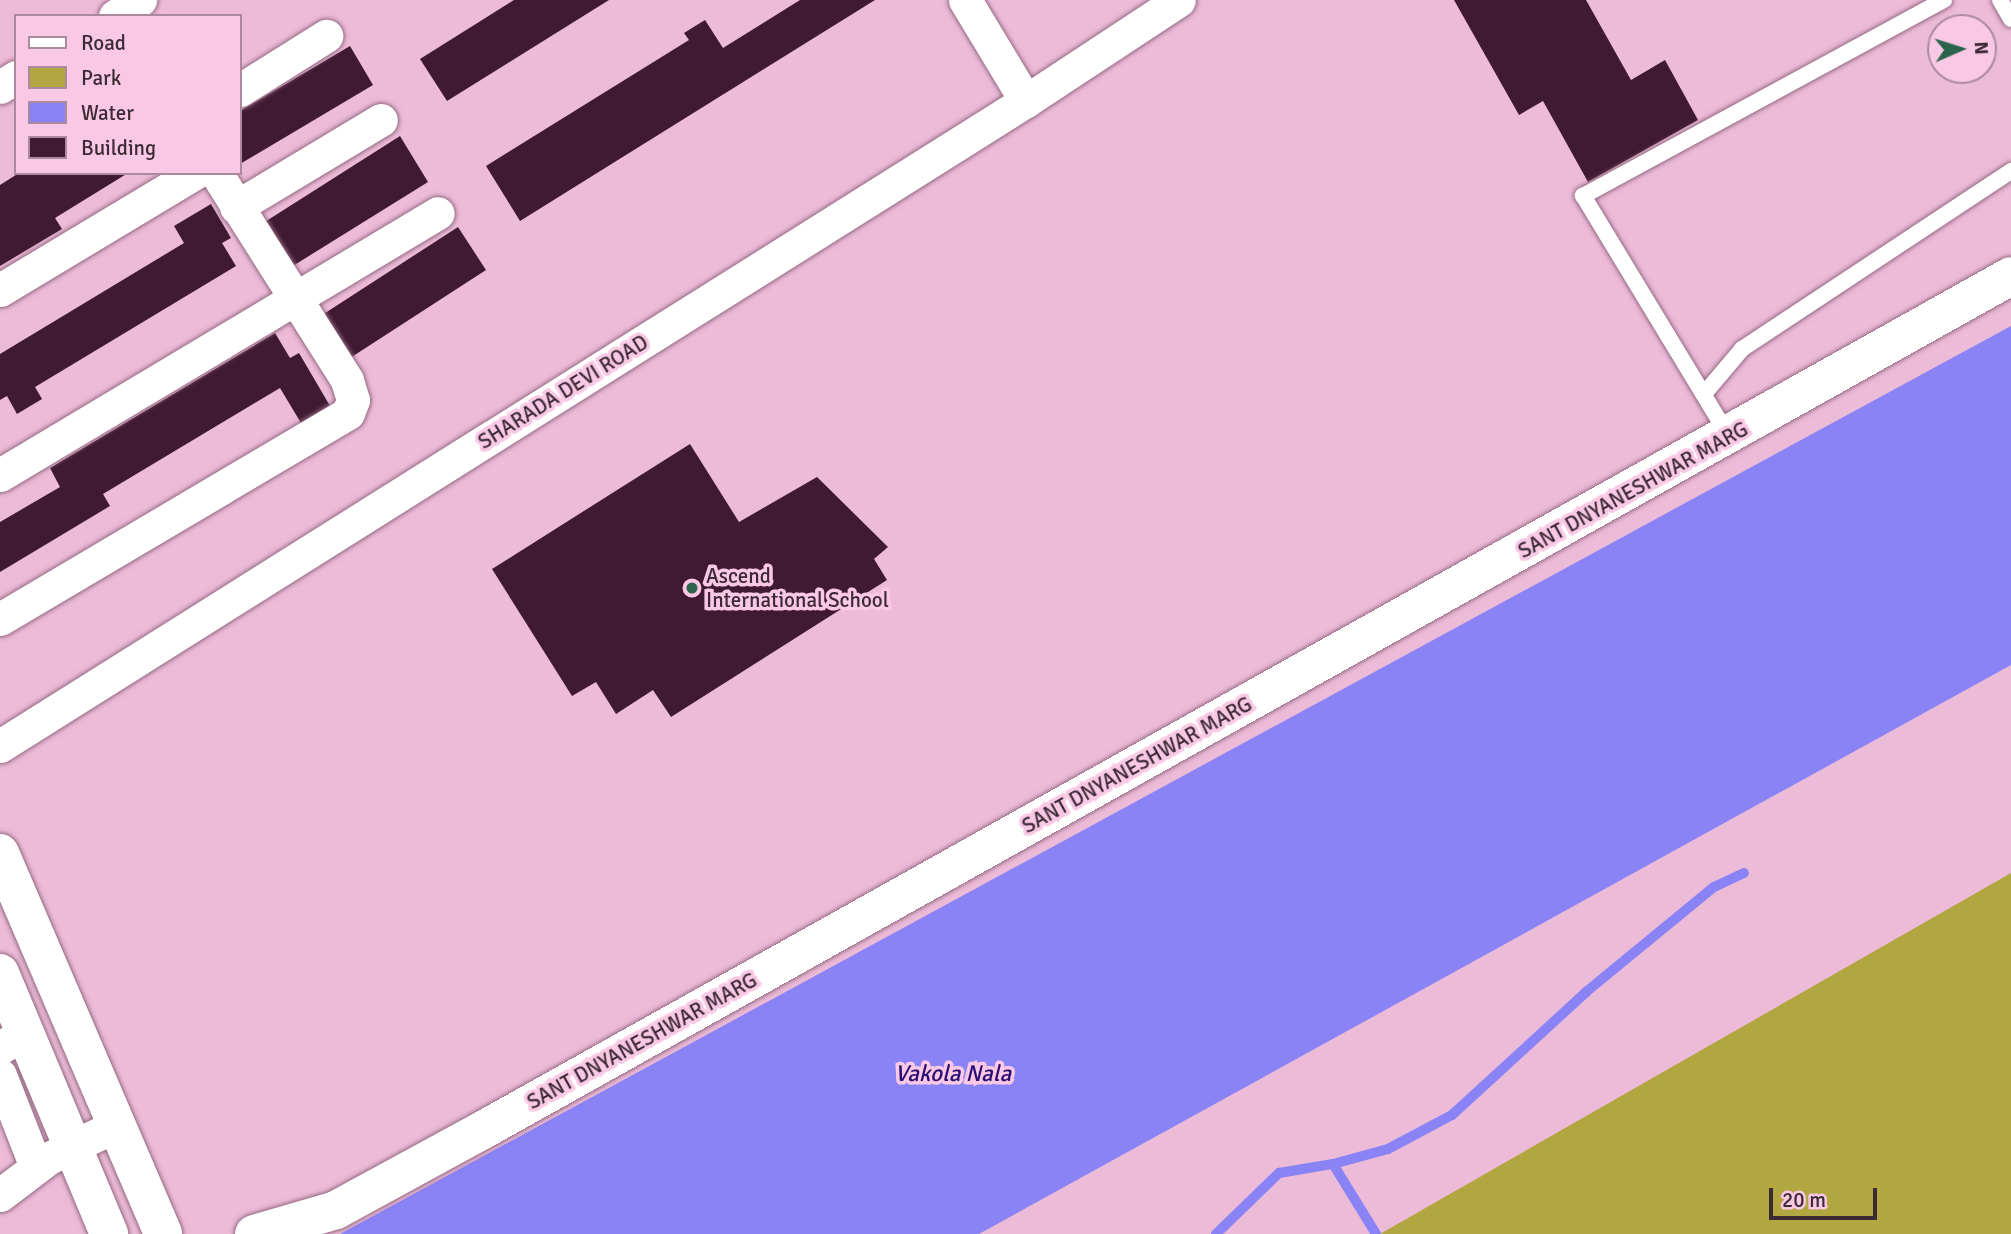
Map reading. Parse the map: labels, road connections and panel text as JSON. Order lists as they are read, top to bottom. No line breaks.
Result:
{"streets":{"street":["SHARADA DEVI ROAD","SANT DNYANESHWAR MARG"]},"water":["Vakola Nala"],"places":["Ascend International School"],"legend":["Road","Park","Water","Building"],"scale_bar":"20 m","north":"right"}
